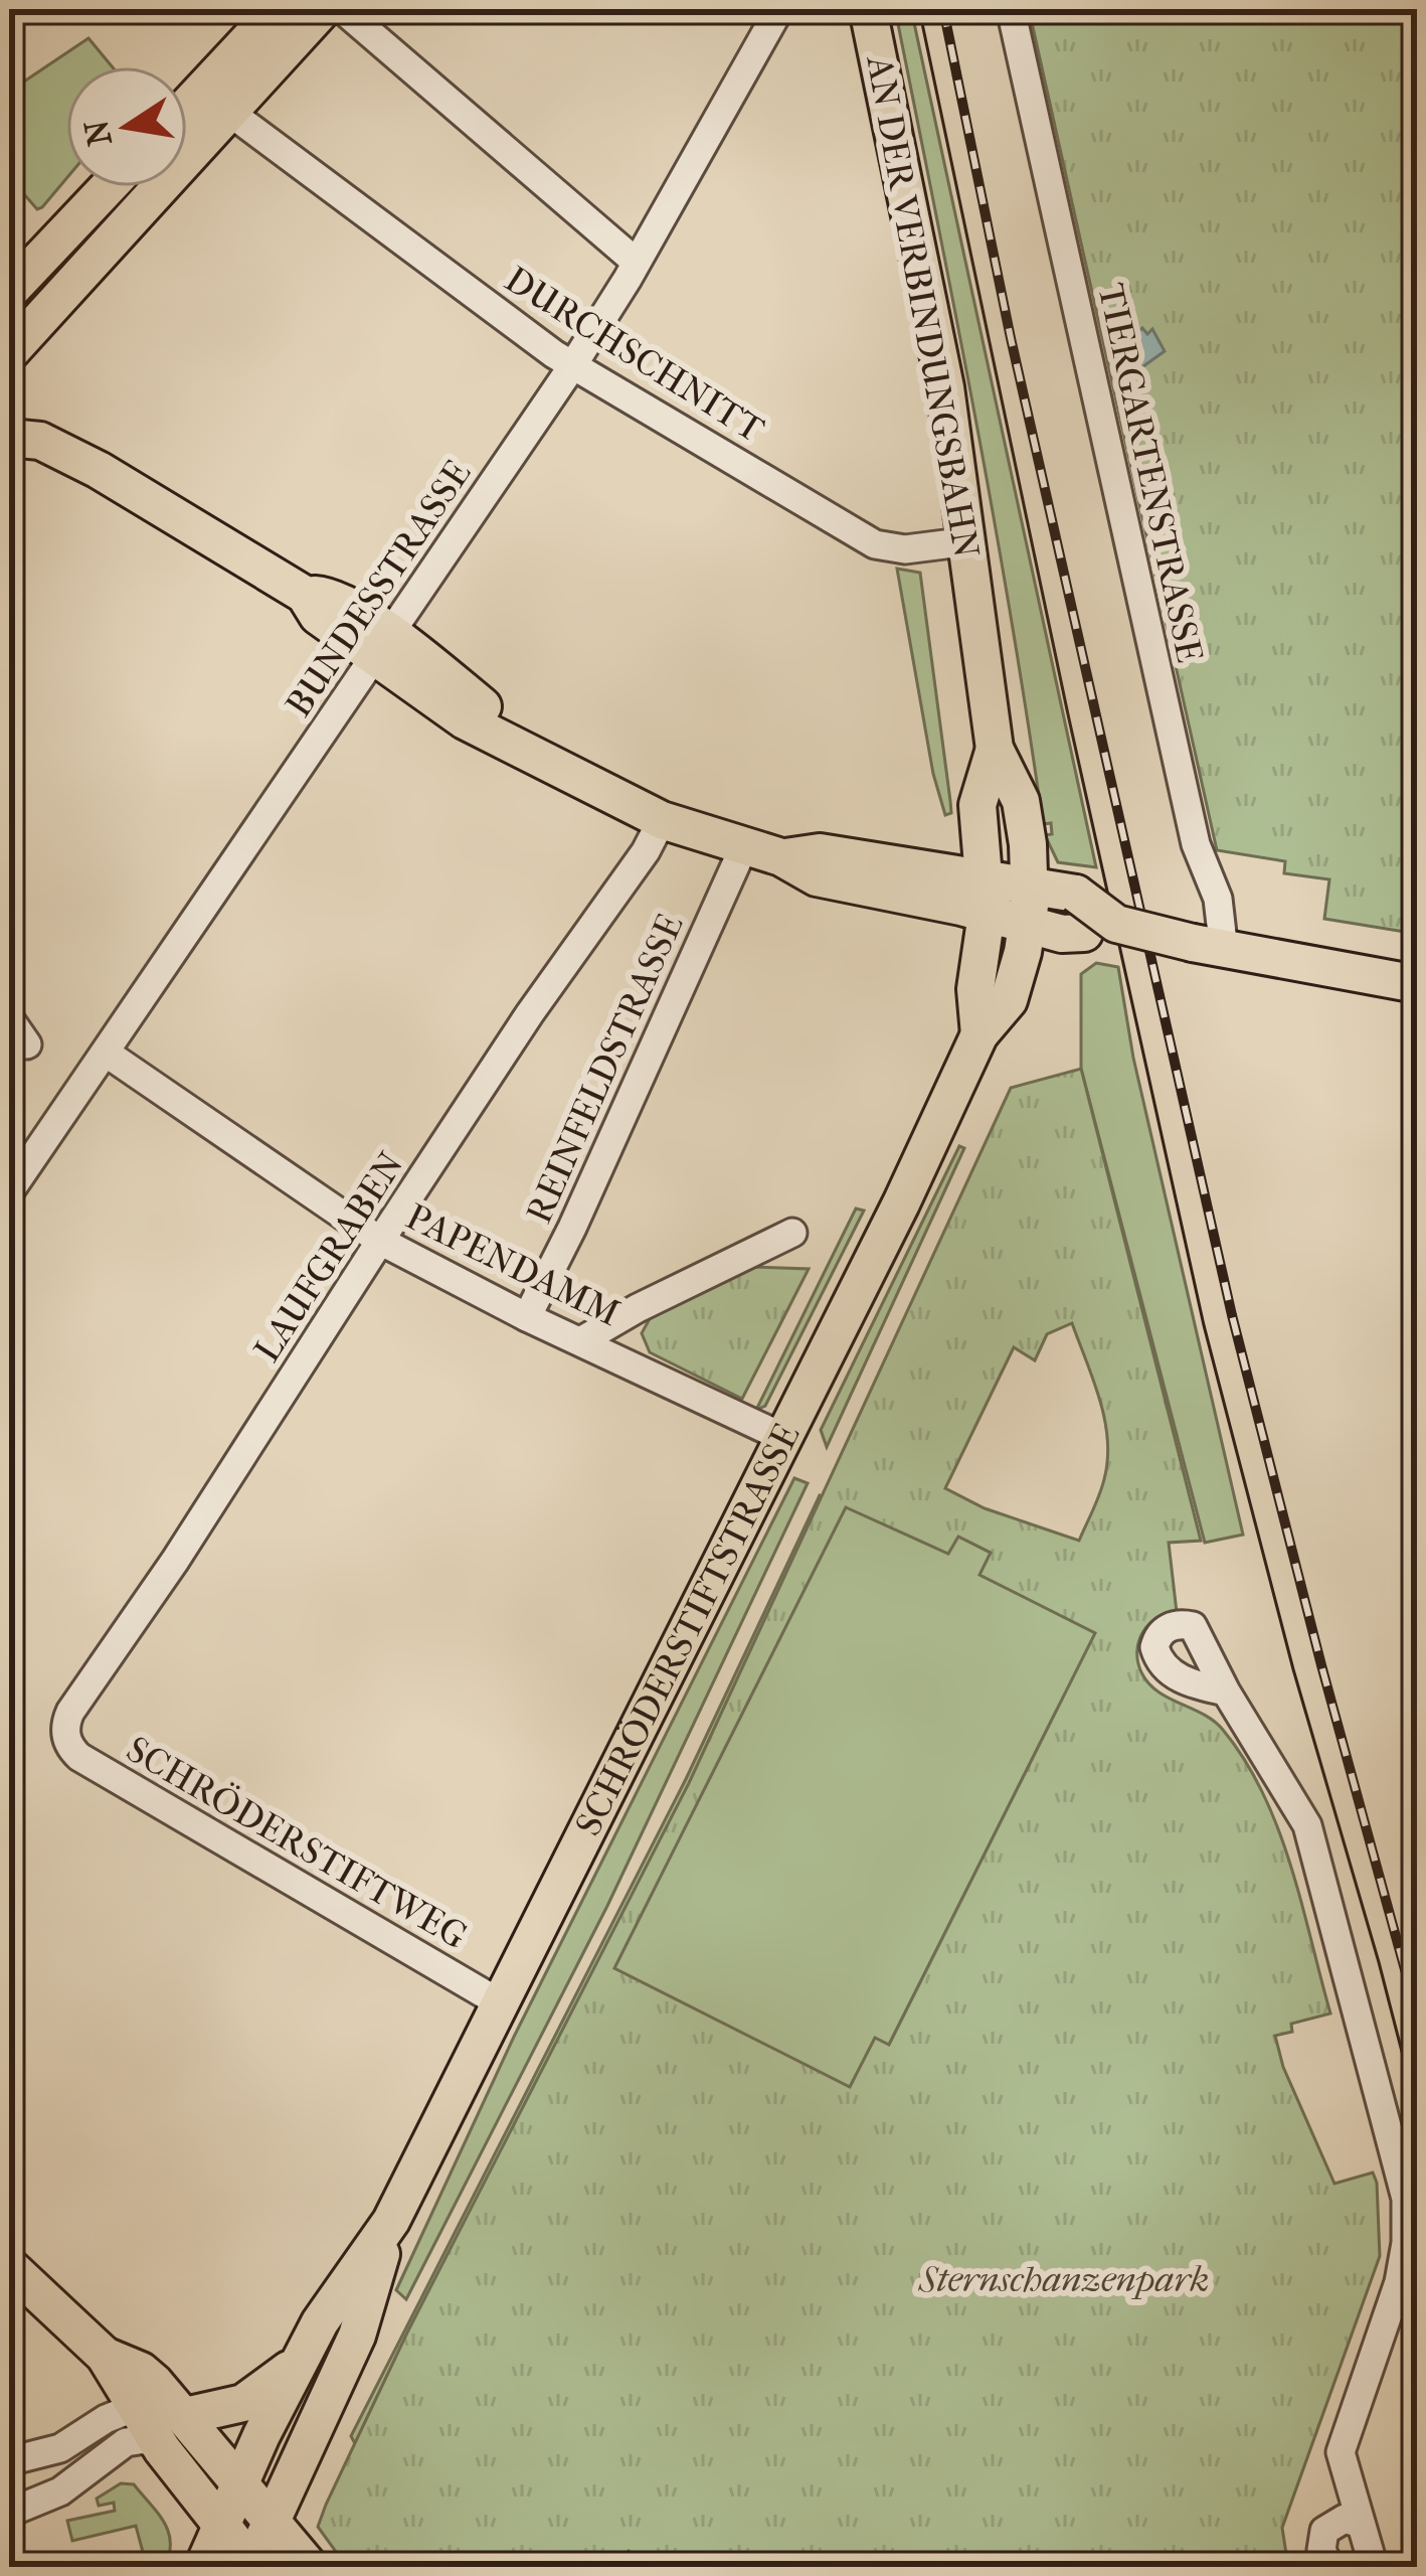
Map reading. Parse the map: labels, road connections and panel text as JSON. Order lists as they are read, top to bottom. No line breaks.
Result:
{"streets":{"main road":["AN DER VERBINDUNGSBAHN","SCHRÖDERSTIFTSTRASSE"],"street":["DURCHSCHNITT","TIERGARTENSTRASSE","BUNDESSTRASSE","REINFELDSTRASSE","LAUFGRABEN","PAPENDAMM","SCHRÖDERSTIFTWEG"]},"crossings":[["AN DER VERBINDUNGSBAHN","DURCHSCHNITT"],["AN DER VERBINDUNGSBAHN","SCHRÖDERSTIFTSTRASSE"],["DURCHSCHNITT","BUNDESSTRASSE"],["BUNDESSTRASSE","PAPENDAMM"],["REINFELDSTRASSE","PAPENDAMM"],["LAUFGRABEN","PAPENDAMM"],["LAUFGRABEN","SCHRÖDERSTIFTWEG"],["PAPENDAMM","SCHRÖDERSTIFTSTRASSE"],["SCHRÖDERSTIFTSTRASSE","SCHRÖDERSTIFTWEG"]],"parks":["Sternschanzenpark"],"north":"left"}
